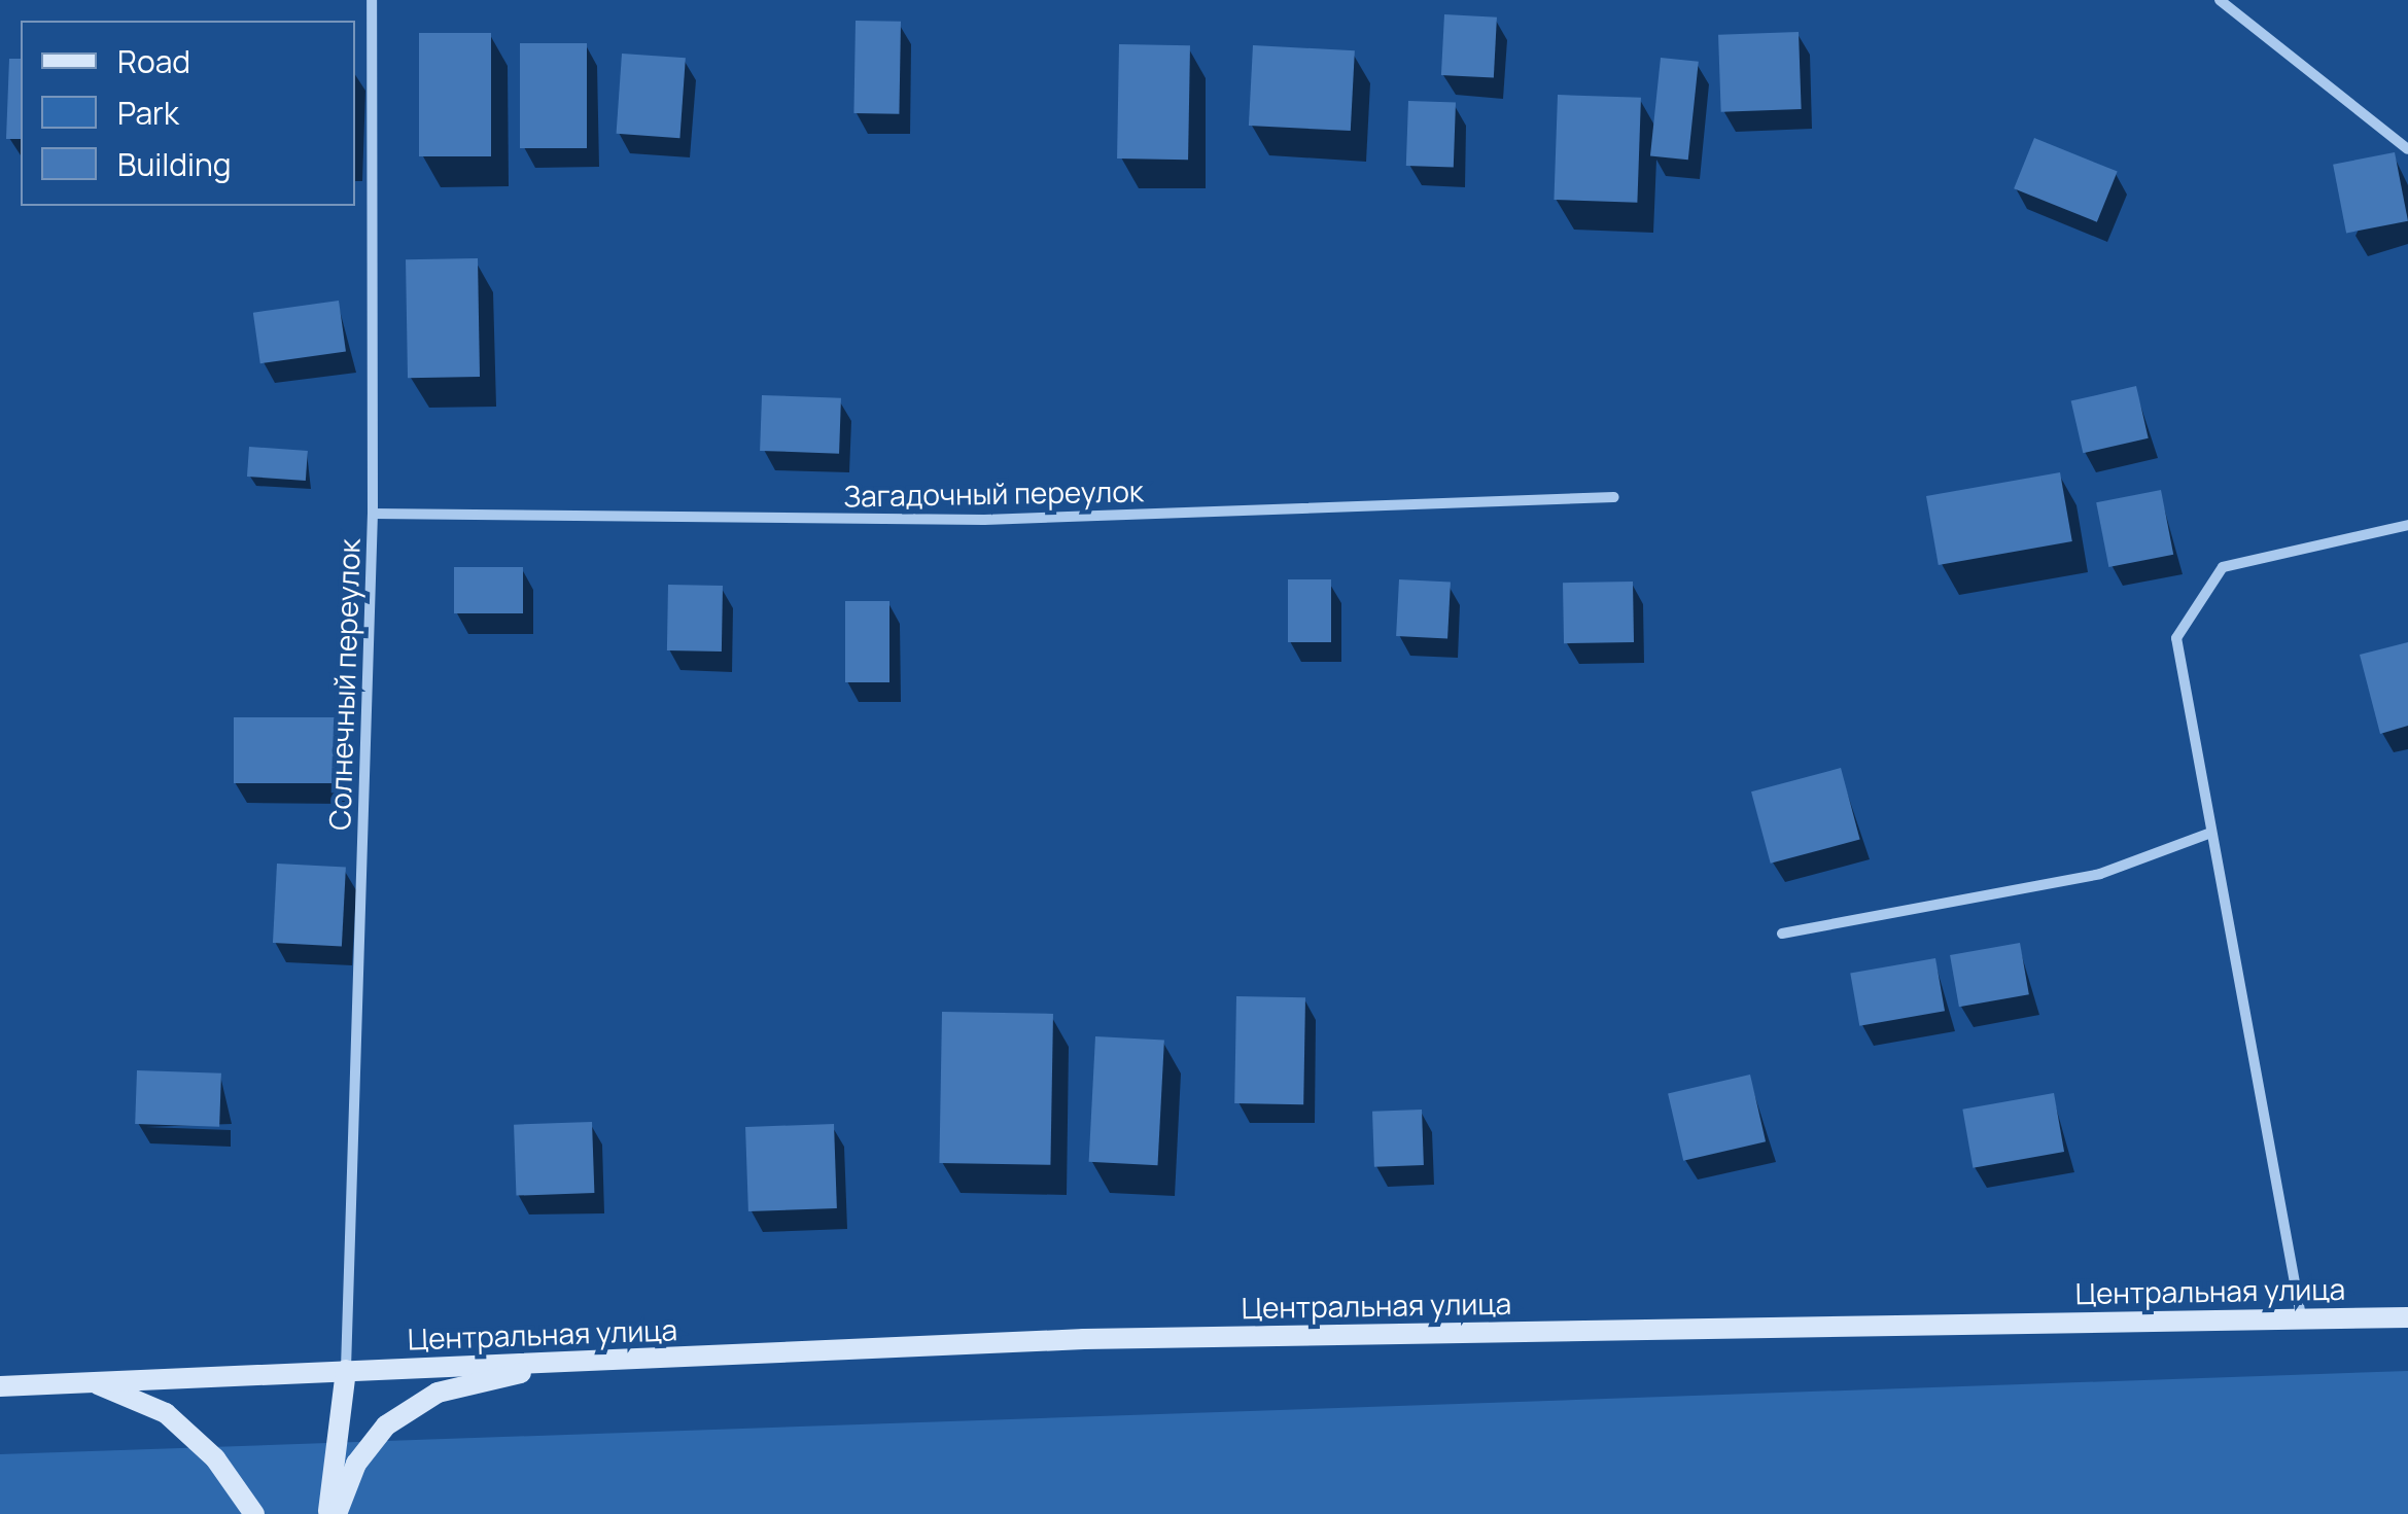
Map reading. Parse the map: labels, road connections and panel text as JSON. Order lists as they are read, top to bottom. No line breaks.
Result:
{"streets":{"street":["Загадочный переулок","Солнечный переулок","Центральная улица"]},"crossings":[["Загадочный переулок","Солнечный переулок"],["Солнечный переулок","Центральная улица"]],"legend":["Road","Park","Building"]}
